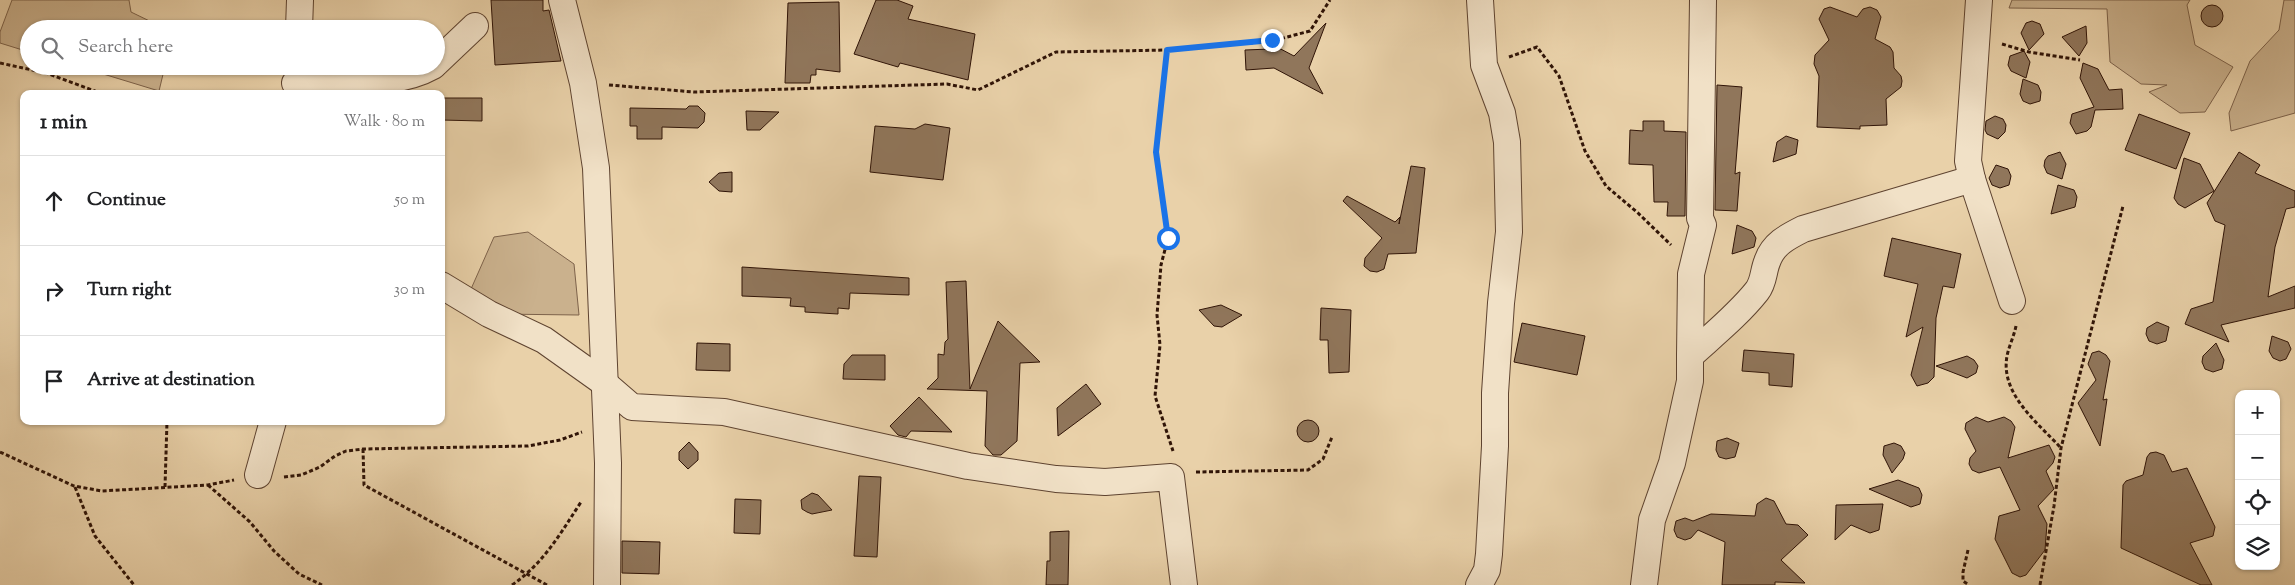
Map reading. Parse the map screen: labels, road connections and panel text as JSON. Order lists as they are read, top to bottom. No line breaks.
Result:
{"page":{"search":"Search here","heading":["1 min","Walk · 80 m"],"list":[["Continue","50 m"],["Turn right","30 m"],"Arrive at destination"],"map_buttons":["+","−"]}}
